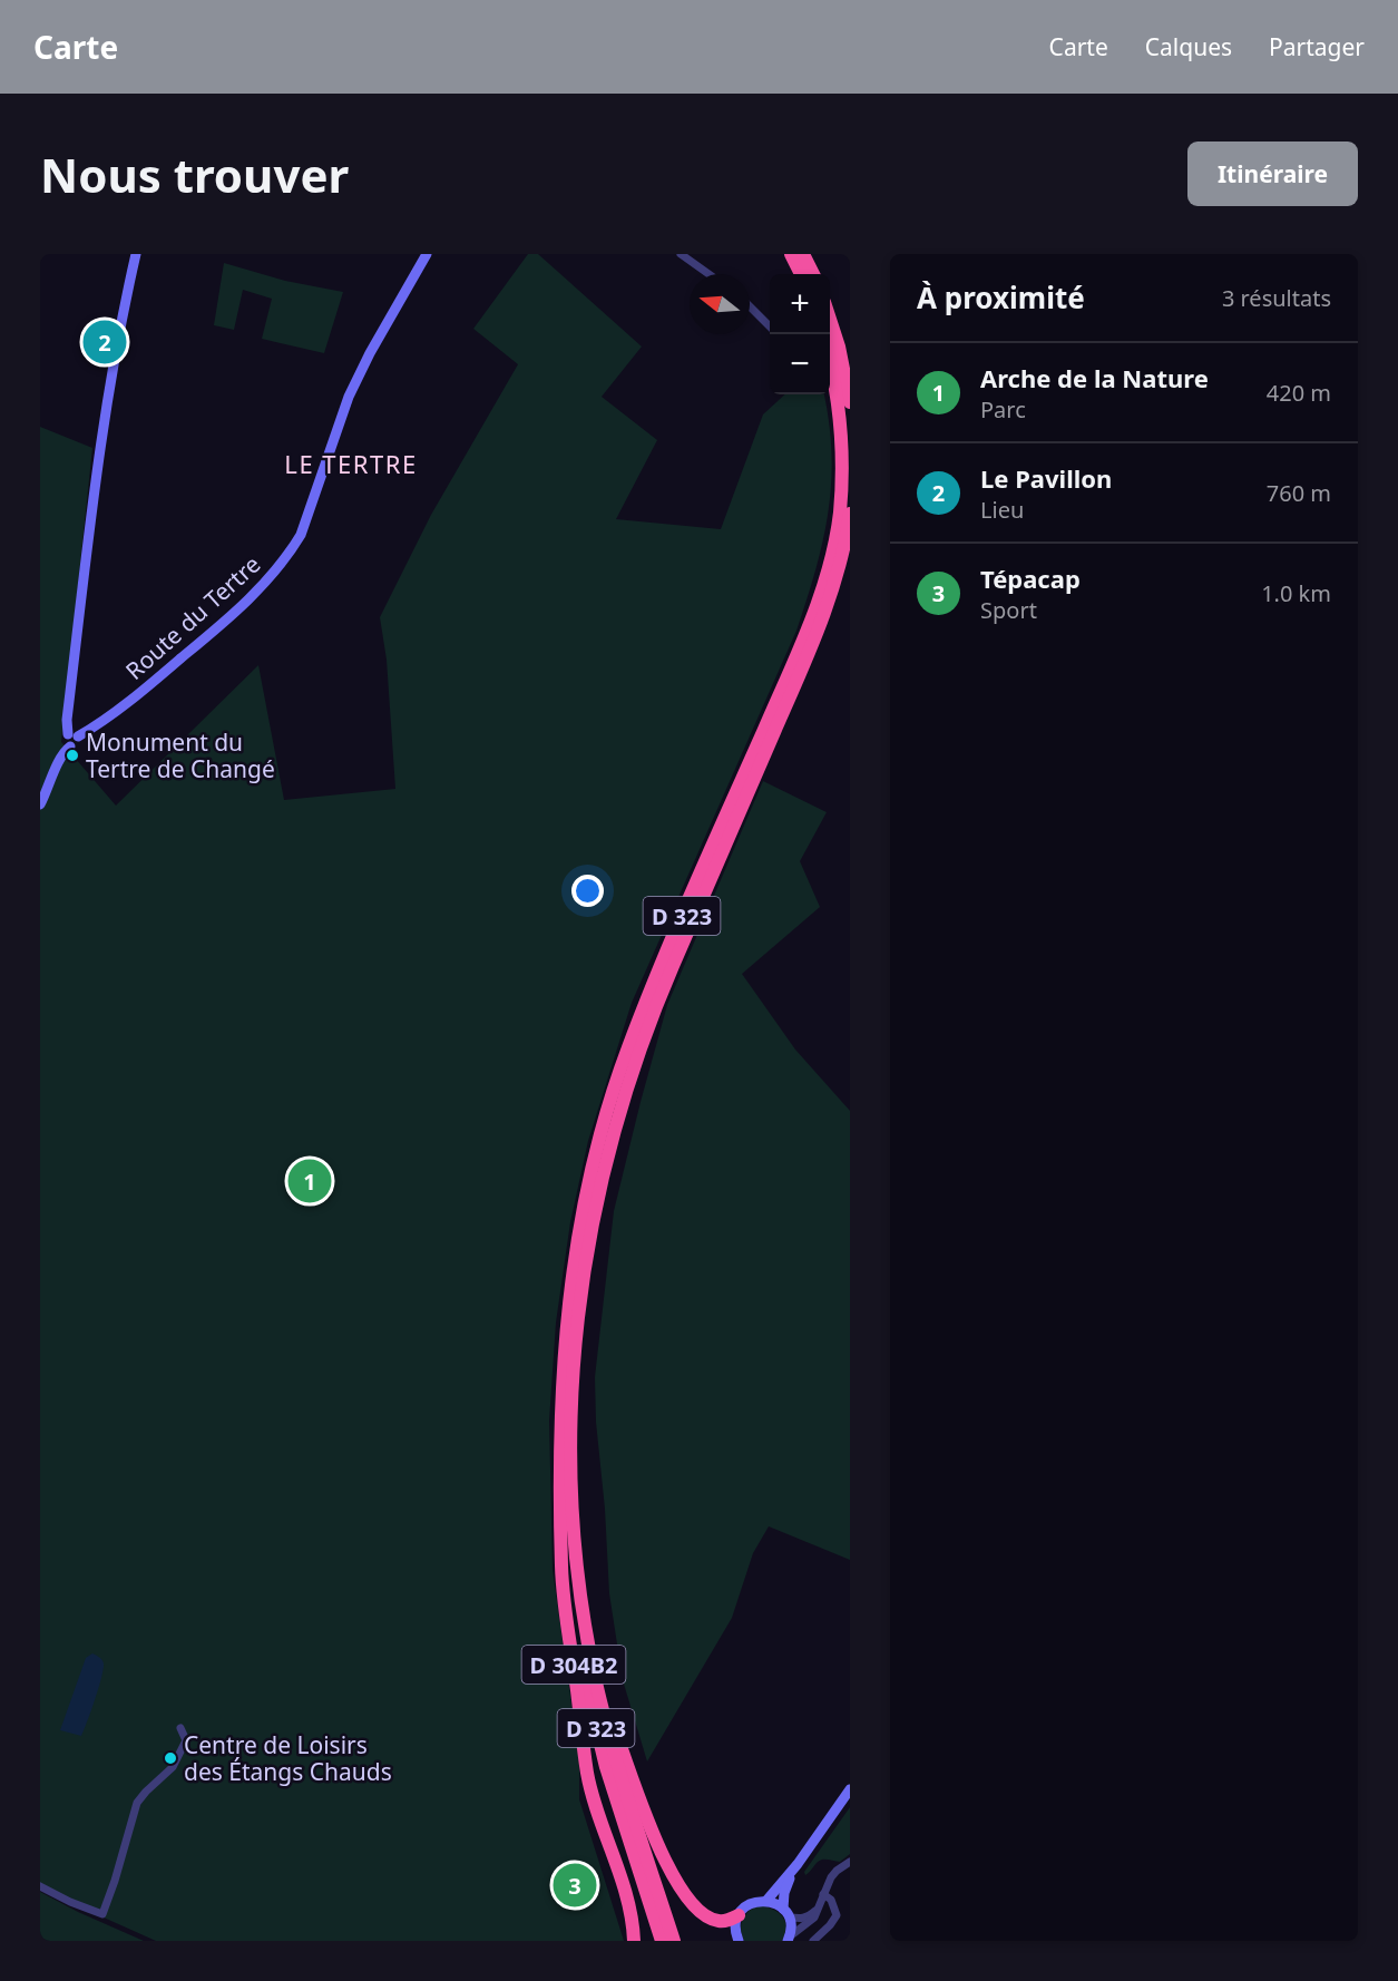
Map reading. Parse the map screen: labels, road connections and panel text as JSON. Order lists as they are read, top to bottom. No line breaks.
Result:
{"streets":{"highway":["D 323","D 304B2"],"street":["Route du Tertre"]},"crossings":[["D 323","D 304B2"]],"districts":["LE TERTRE"],"places":["Monument du Tertre de Changé","Centre de Loisirs des Étangs Chauds"],"north":"left","page":{"header":"Carte","nav":["Carte","Calques","Partager"],"buttons":"Itinéraire","title":"Nous trouver","heading":["À proximité","3 résultats"],"map_buttons":["+","−"],"pins":["2","1","3"],"list":[{"mark":"1","name":"Arche de la Nature","note":"Parc","value":"420 m"},{"mark":"2","name":"Le Pavillon","note":"Lieu","value":"760 m"},{"mark":"3","name":"Tépacap","note":"Sport","value":"1.0 km"}]}}
